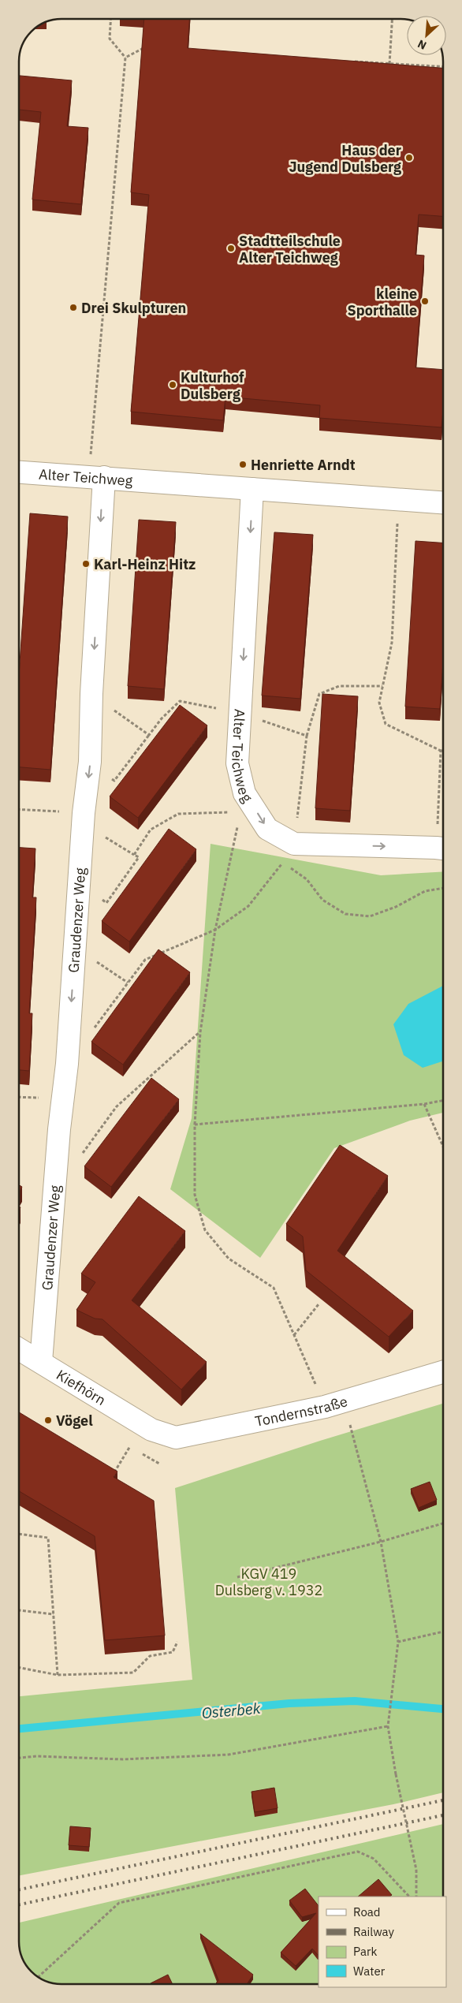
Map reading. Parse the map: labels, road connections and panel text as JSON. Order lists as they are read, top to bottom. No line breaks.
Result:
{"streets":{"street":["Alter Teichweg","Graudenzer Weg","Kiefhörn","Tondernstraße"]},"crossings":[["Alter Teichweg","Graudenzer Weg"],["Graudenzer Weg","Kiefhörn"],["Kiefhörn","Tondernstraße"]],"one_way":["Graudenzer Weg"],"water":["Osterbek"],"parks":["KGV 419 Dulsberg v. 1932"],"places":["Haus der Jugend Dulsberg","Stadtteilschule Alter Teichweg","kleine Sporthalle","Drei Skulpturen","Kulturhof Dulsberg","Henriette Arndt","Karl-Heinz Hitz","Vögel"],"legend":["Road","Railway","Park","Water"],"north":"bottom left"}
